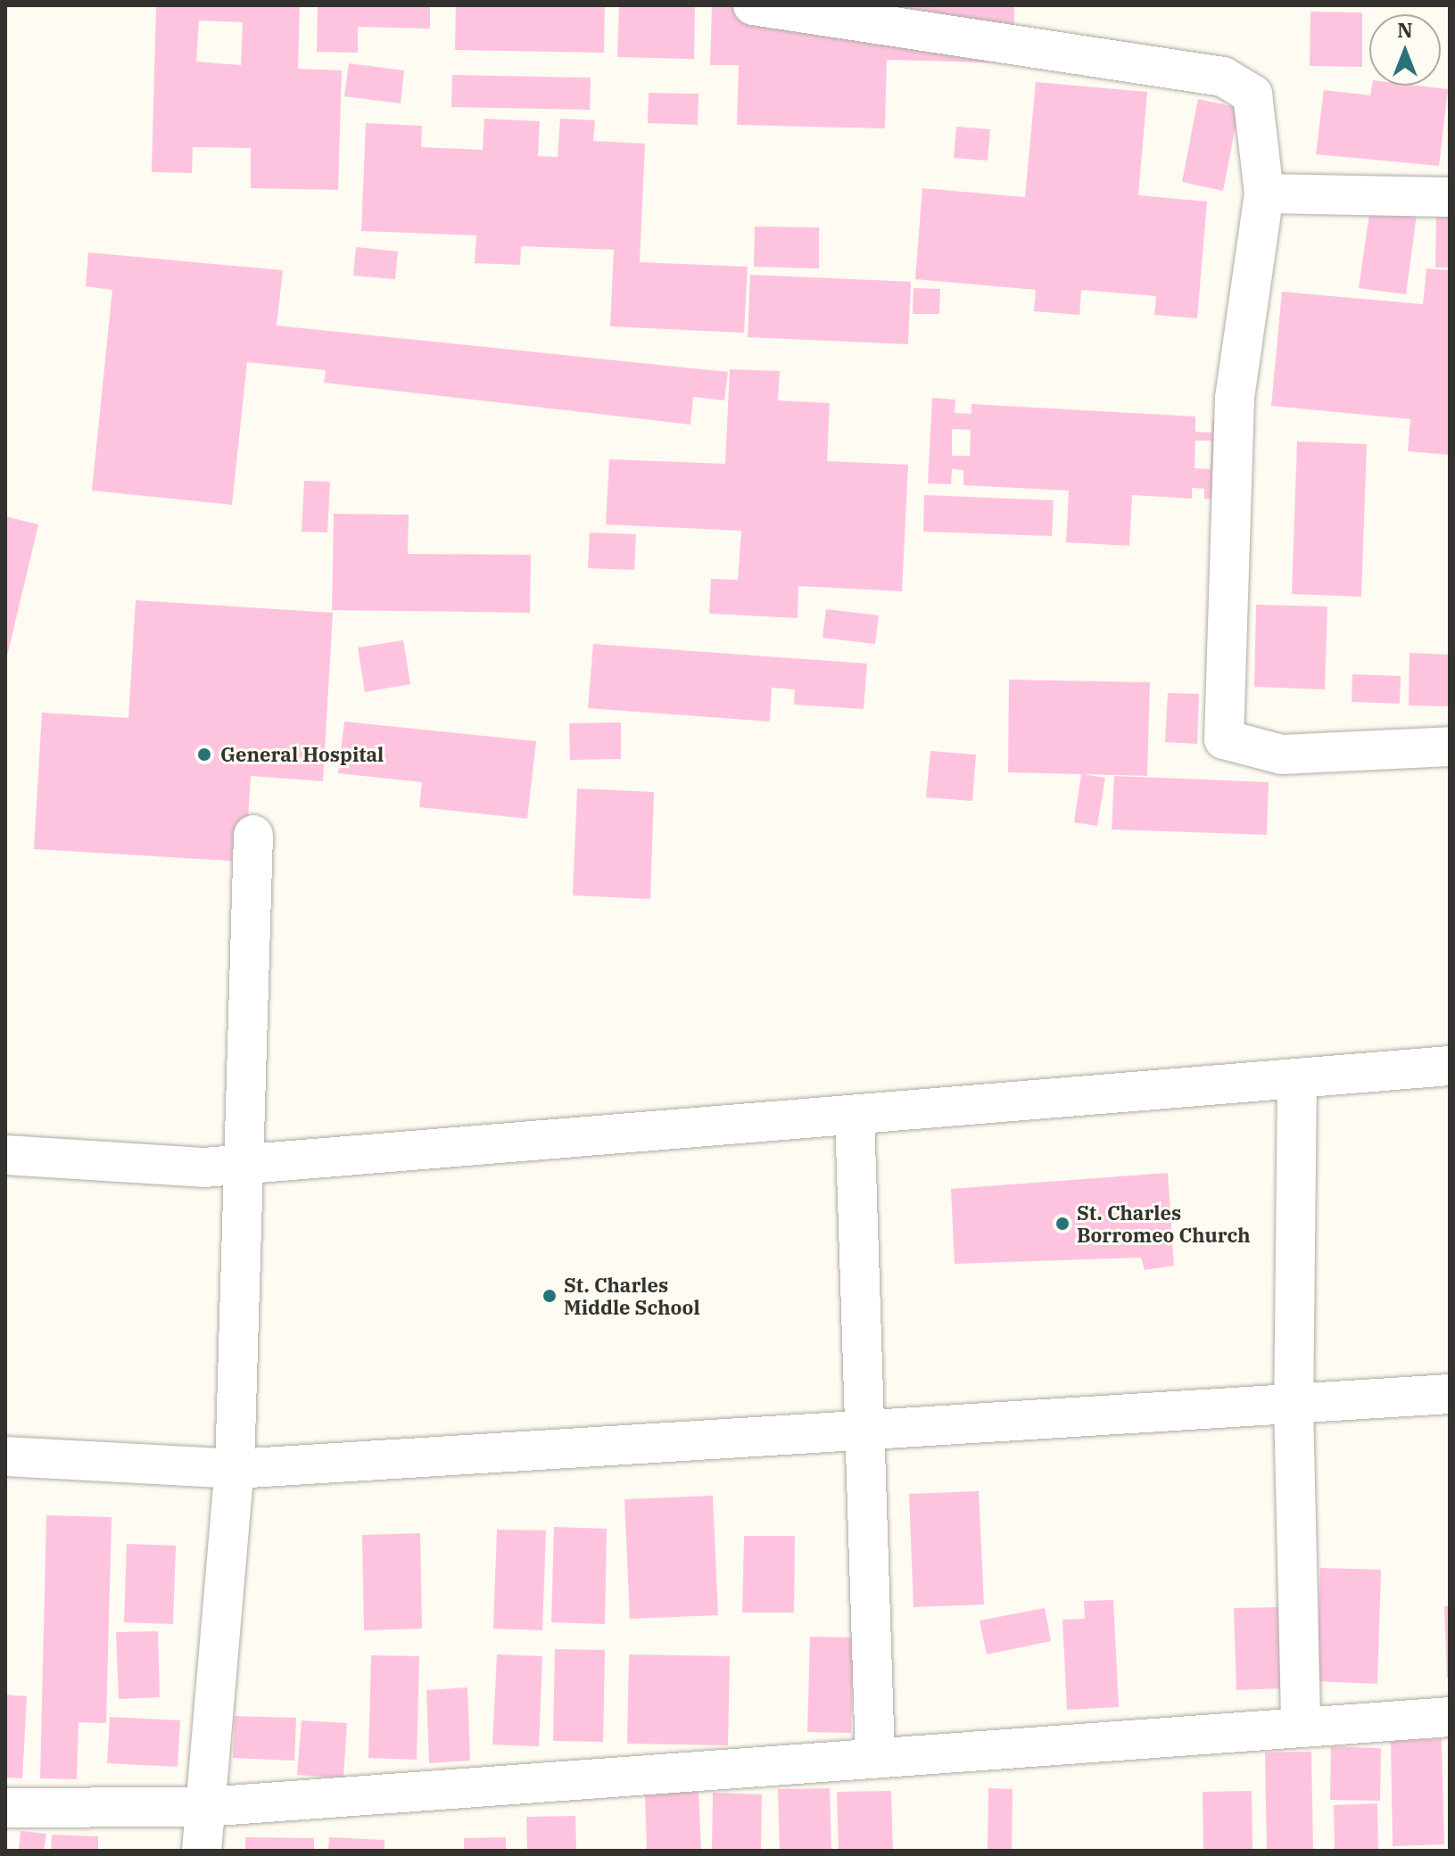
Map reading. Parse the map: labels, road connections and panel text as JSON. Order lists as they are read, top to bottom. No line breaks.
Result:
{"places":["General Hospital","St. Charles Borromeo Church","St. Charles Middle School"],"north":"top"}
